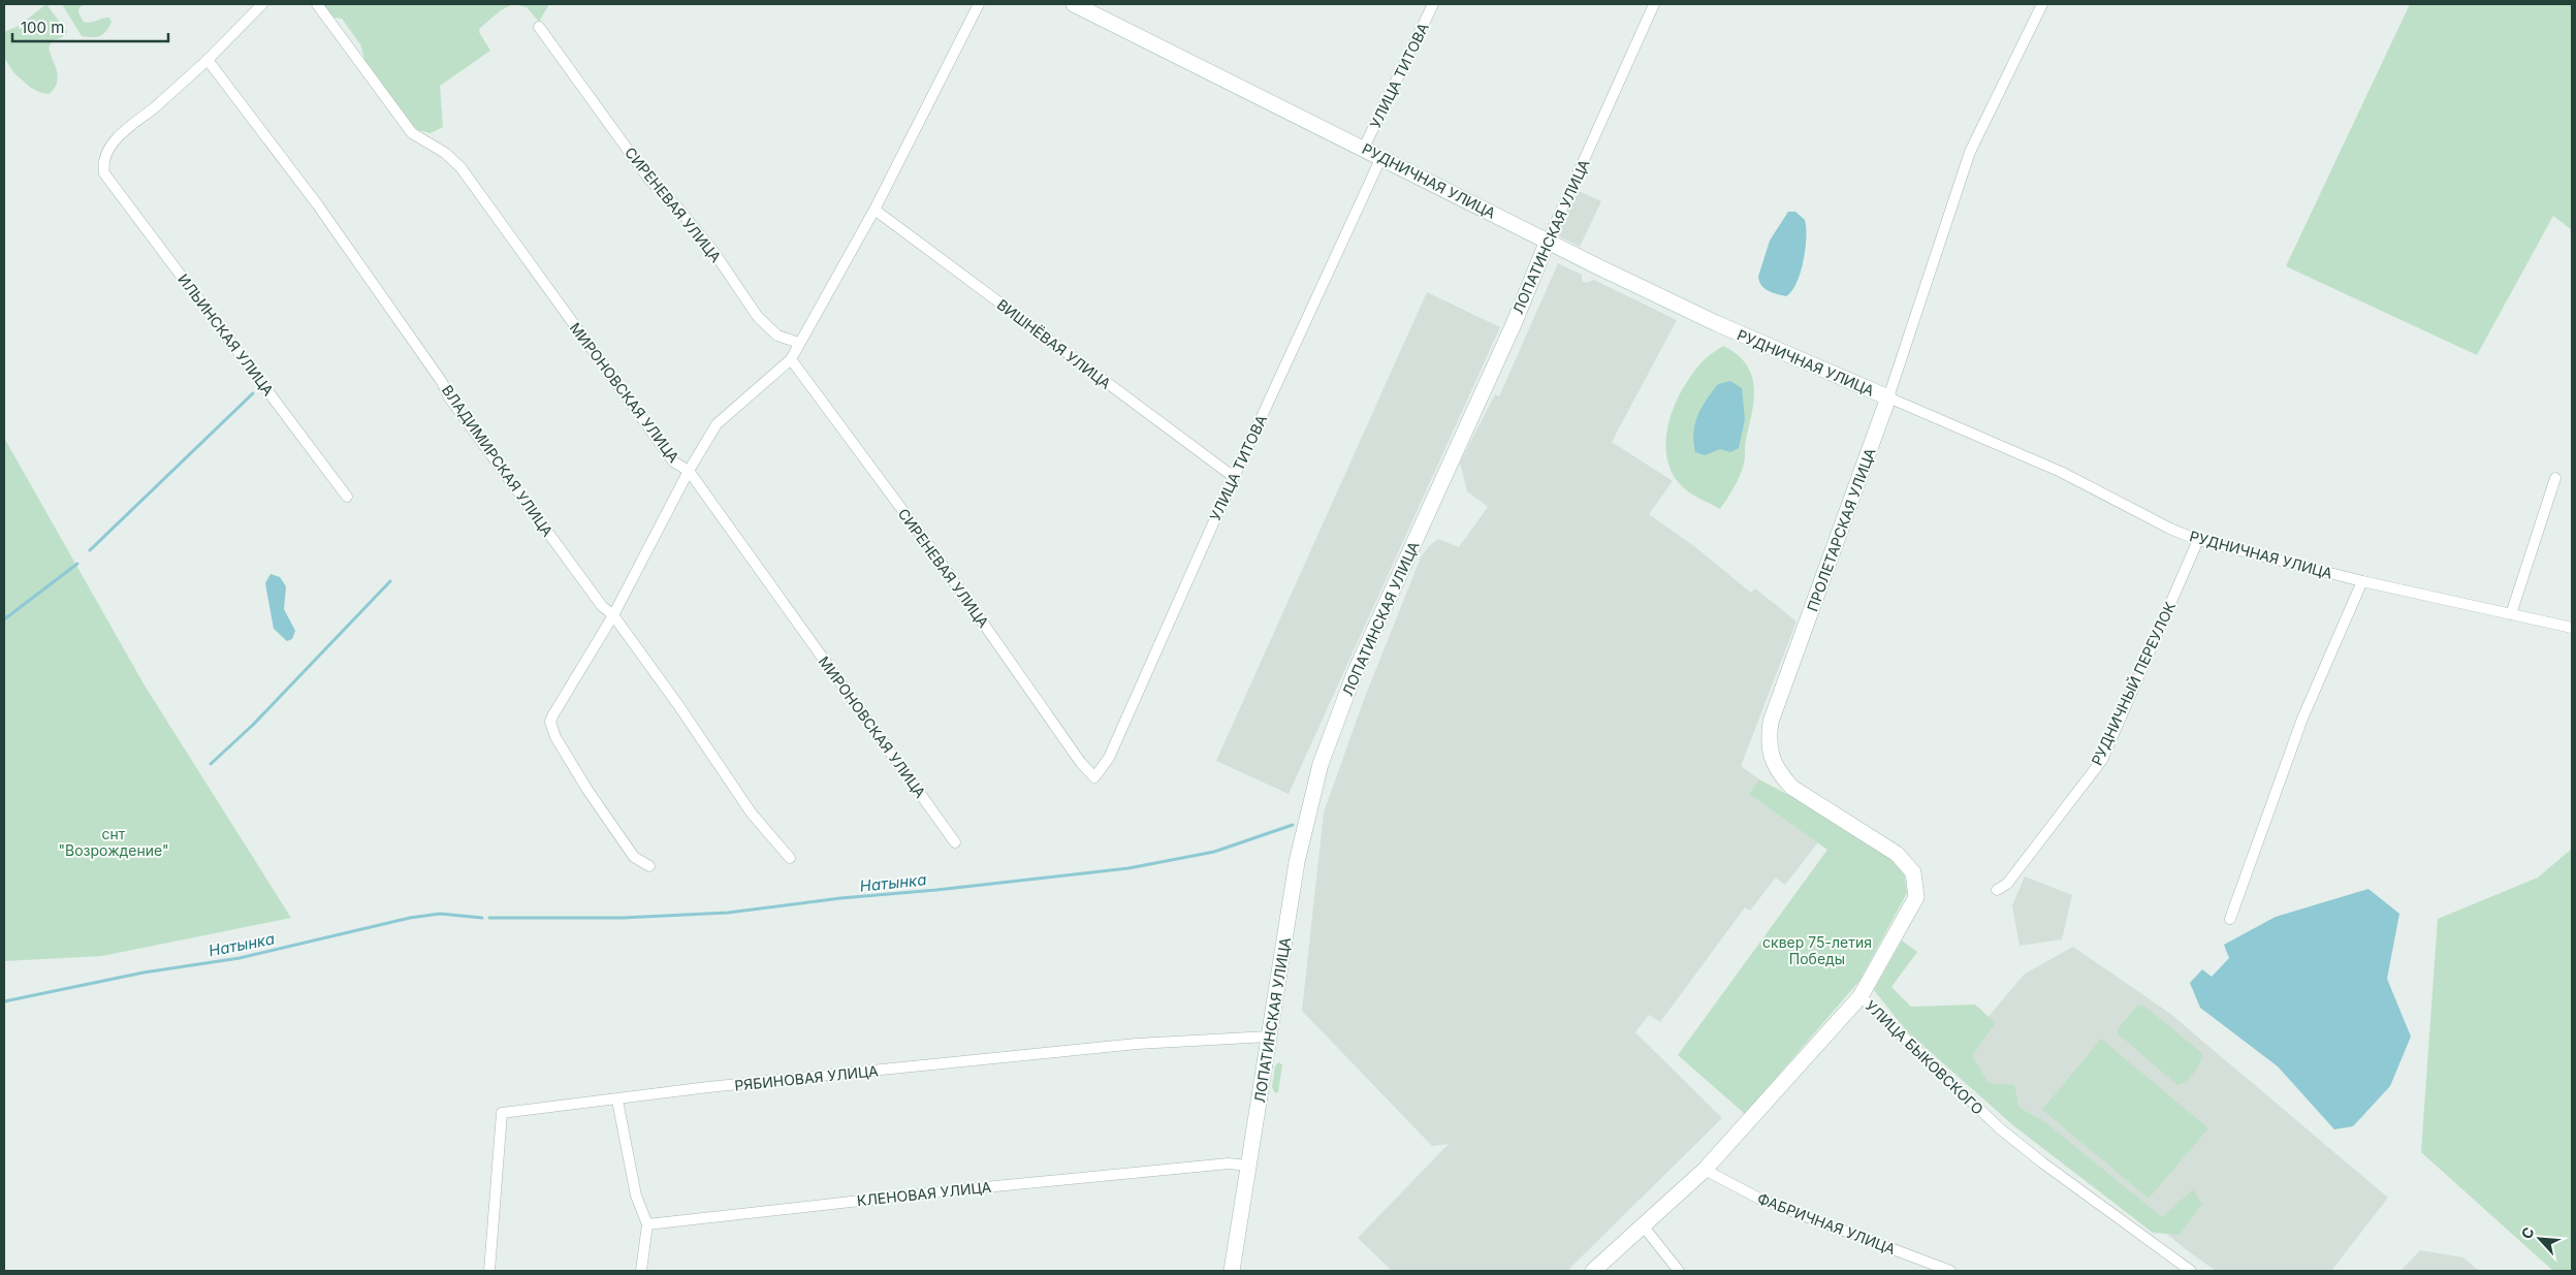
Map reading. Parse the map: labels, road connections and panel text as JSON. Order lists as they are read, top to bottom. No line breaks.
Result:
{"streets":{"main road":["РУДНИЧНАЯ УЛИЦА","ЛОПАТИНСКАЯ УЛИЦА","ПРОЛЕТАРСКАЯ УЛИЦА","УЛИЦА БЫКОВСКОГО"],"street":["УЛИЦА ТИТОВА","СИРЕНЕВАЯ УЛИЦА","ИЛЬИНСКАЯ УЛИЦА","ВИШНЁВАЯ УЛИЦА","МИРОНОВСКАЯ УЛИЦА","ВЛАДИМИРСКАЯ УЛИЦА","РУДНИЧНЫЙ ПЕРЕУЛОК","РЯБИНОВАЯ УЛИЦА","КЛЕНОВАЯ УЛИЦА","ФАБРИЧНАЯ УЛИЦА"]},"crossings":[["УЛИЦА ТИТОВА","РУДНИЧНАЯ УЛИЦА"],["УЛИЦА ТИТОВА","СИРЕНЕВАЯ УЛИЦА"],["УЛИЦА ТИТОВА","ВИШНЁВАЯ УЛИЦА"],["РУДНИЧНАЯ УЛИЦА","ЛОПАТИНСКАЯ УЛИЦА"],["РУДНИЧНАЯ УЛИЦА","ПРОЛЕТАРСКАЯ УЛИЦА"],["РУДНИЧНАЯ УЛИЦА","РУДНИЧНЫЙ ПЕРЕУЛОК"],["ЛОПАТИНСКАЯ УЛИЦА","РЯБИНОВАЯ УЛИЦА"],["ЛОПАТИНСКАЯ УЛИЦА","КЛЕНОВАЯ УЛИЦА"],["ИЛЬИНСКАЯ УЛИЦА","ВЛАДИМИРСКАЯ УЛИЦА"],["ПРОЛЕТАРСКАЯ УЛИЦА","УЛИЦА БЫКОВСКОГО"],["УЛИЦА БЫКОВСКОГО","ФАБРИЧНАЯ УЛИЦА"]],"water":["Натынка"],"parks":["снт \"Возрождение\"","сквер 75-летия Победы"],"scale_bar":"100 m","north":"top left"}
